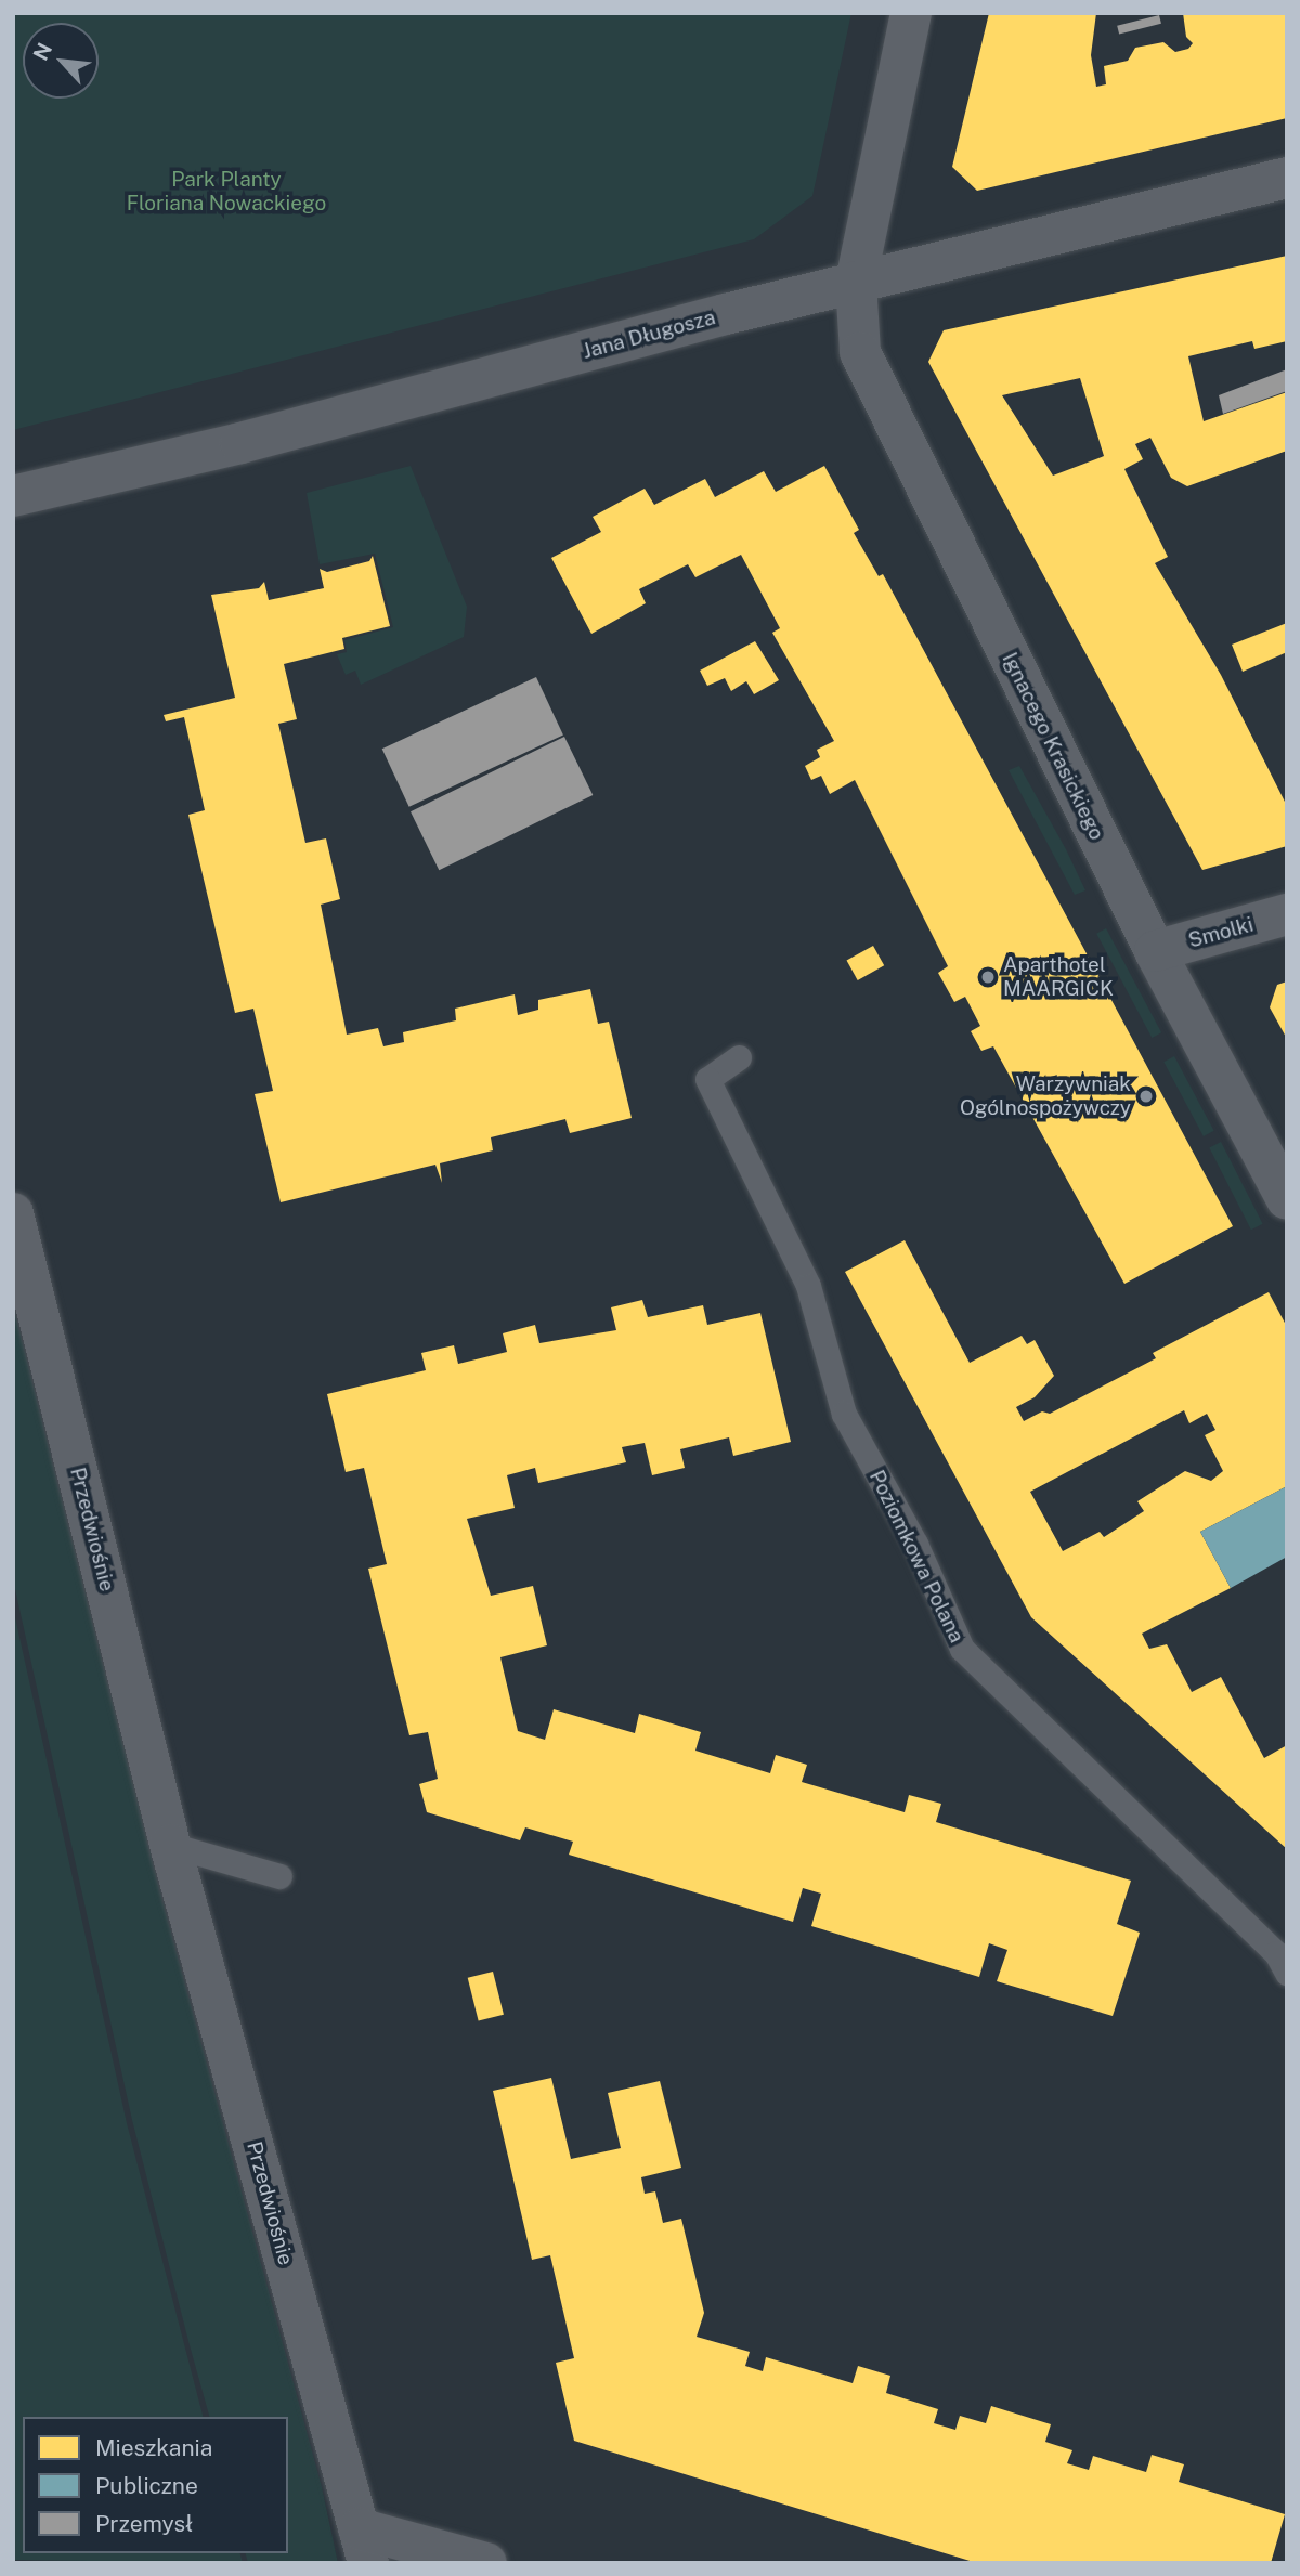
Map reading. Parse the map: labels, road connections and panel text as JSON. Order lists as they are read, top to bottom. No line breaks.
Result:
{"streets":{"street":["Jana Długosza","Ignacego Krasickiego","Smolki","Przedwiośnie"],"lane":["Poziomkowa Polana"]},"crossings":[["Jana Długosza","Ignacego Krasickiego"],["Ignacego Krasickiego","Smolki"]],"parks":["Park Planty Floriana Nowackiego"],"places":["Aparthotel MAARGICK","Warzywniak Ogólnospożywczy"],"legend":["Mieszkania","Publiczne","Przemysł"],"north":"top left"}
